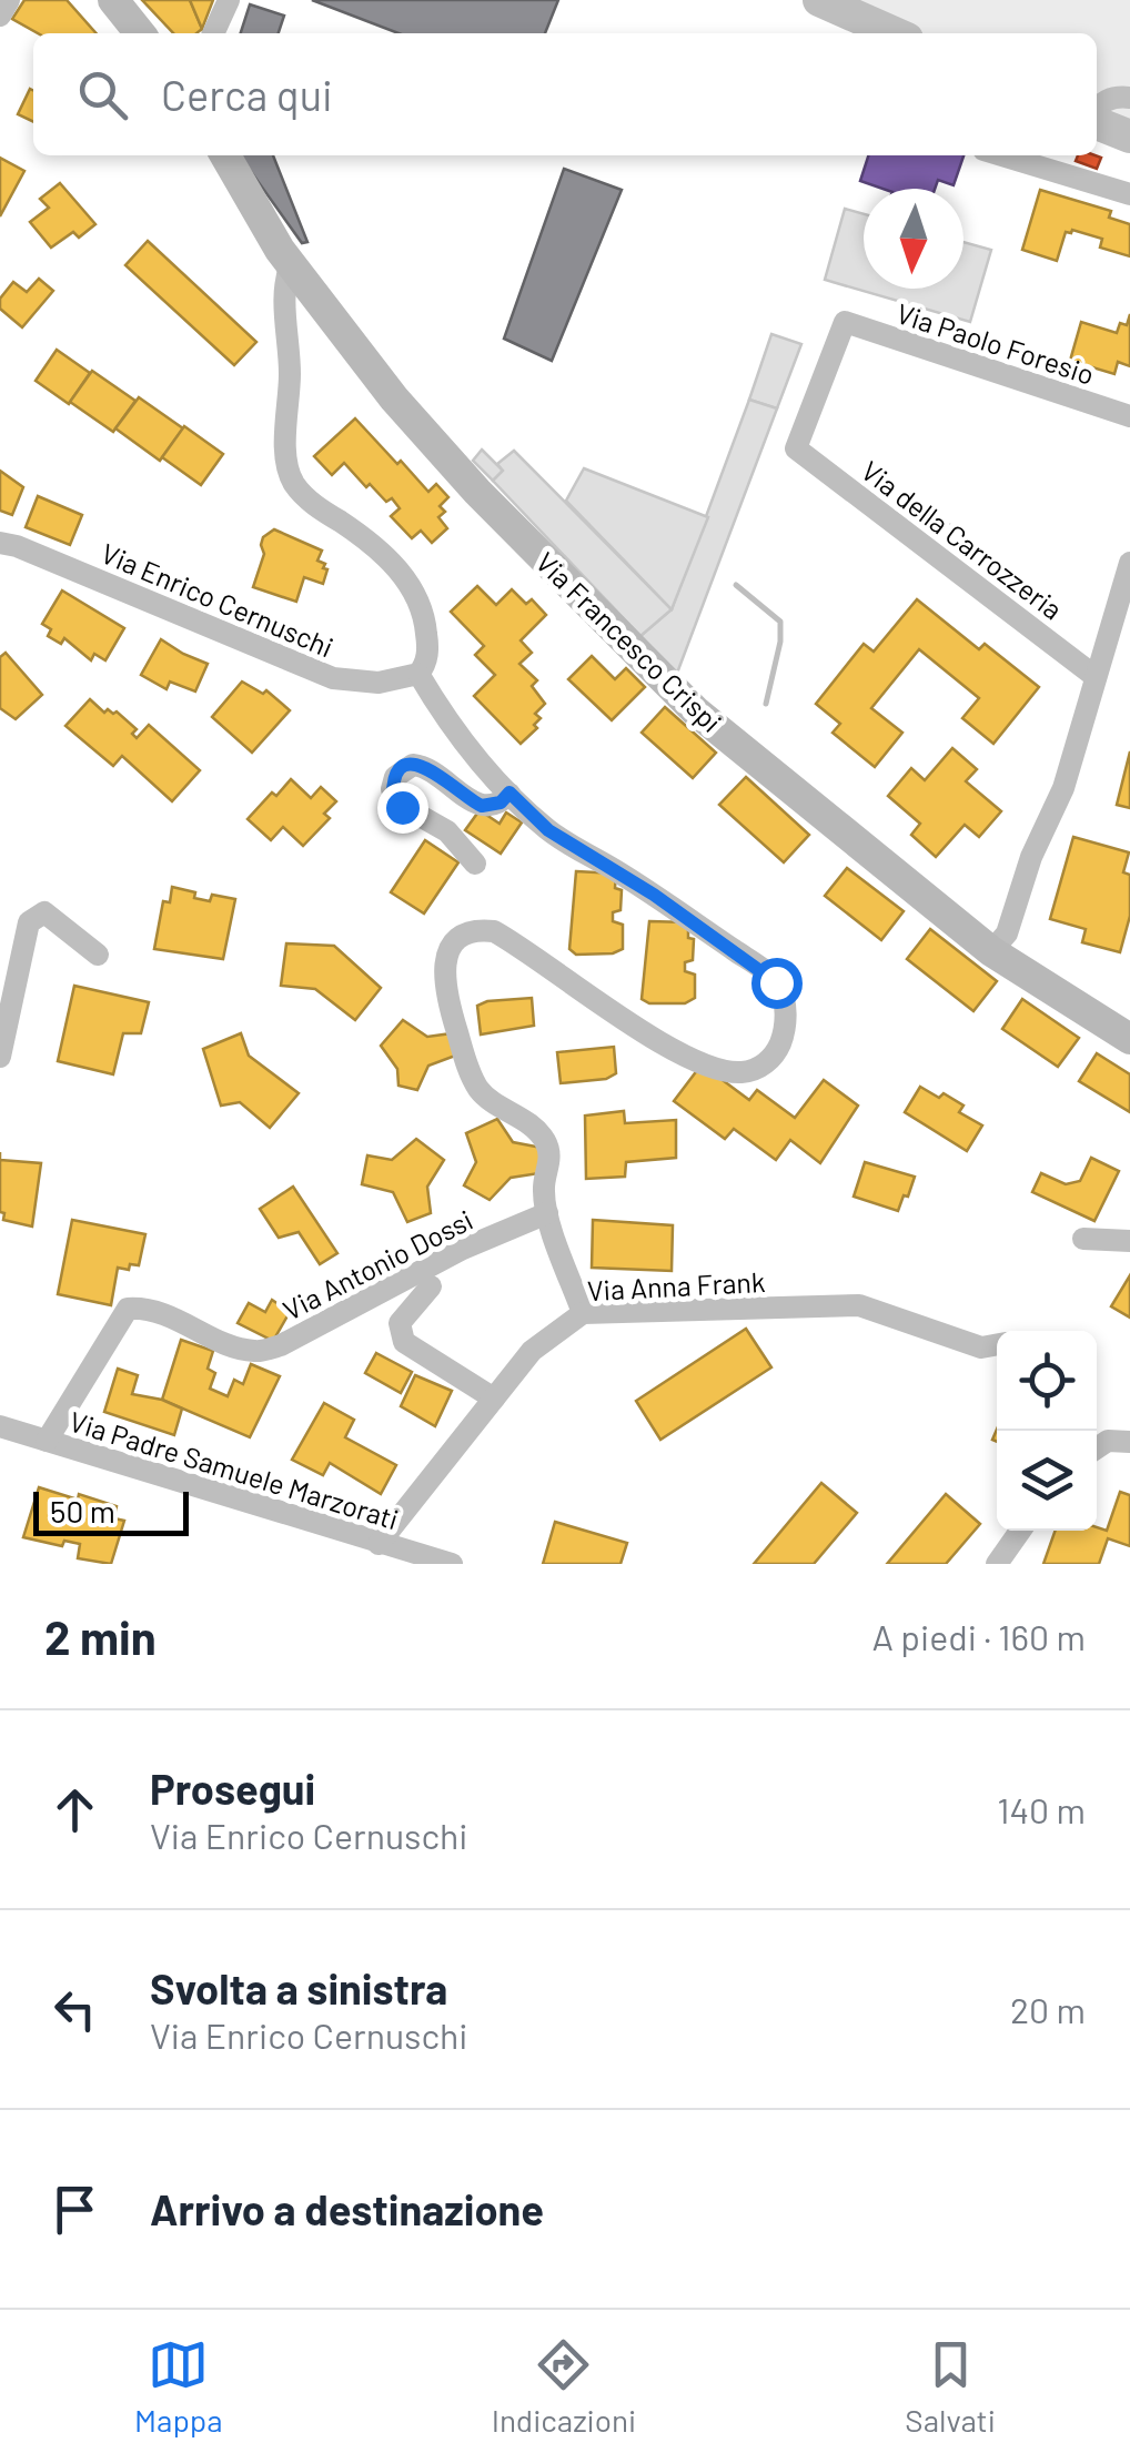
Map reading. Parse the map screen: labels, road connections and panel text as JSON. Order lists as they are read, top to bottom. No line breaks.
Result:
{"streets":{"street":["Via Paolo Foresio","Via della Carrozzeria","Via Enrico Cernuschi","Via Francesco Crispi","Via Antonio Dossi","Via Anna Frank","Via Padre Samuele Marzorati"]},"crossings":[["Via Paolo Foresio","Via della Carrozzeria"],["Via Antonio Dossi","Via Padre Samuele Marzorati"],["Via Anna Frank","Via Padre Samuele Marzorati"]],"scale_bar":"50 m","north":"bottom","page":{"search":"Cerca qui","scale":"50 m","heading":["2 min","A piedi · 160 m"],"list":[["Prosegui","Via Enrico Cernuschi","140 m"],["Svolta a sinistra","Via Enrico Cernuschi","20 m"],"Arrivo a destinazione"],"nav":["Mappa","Indicazioni","Salvati"]}}
